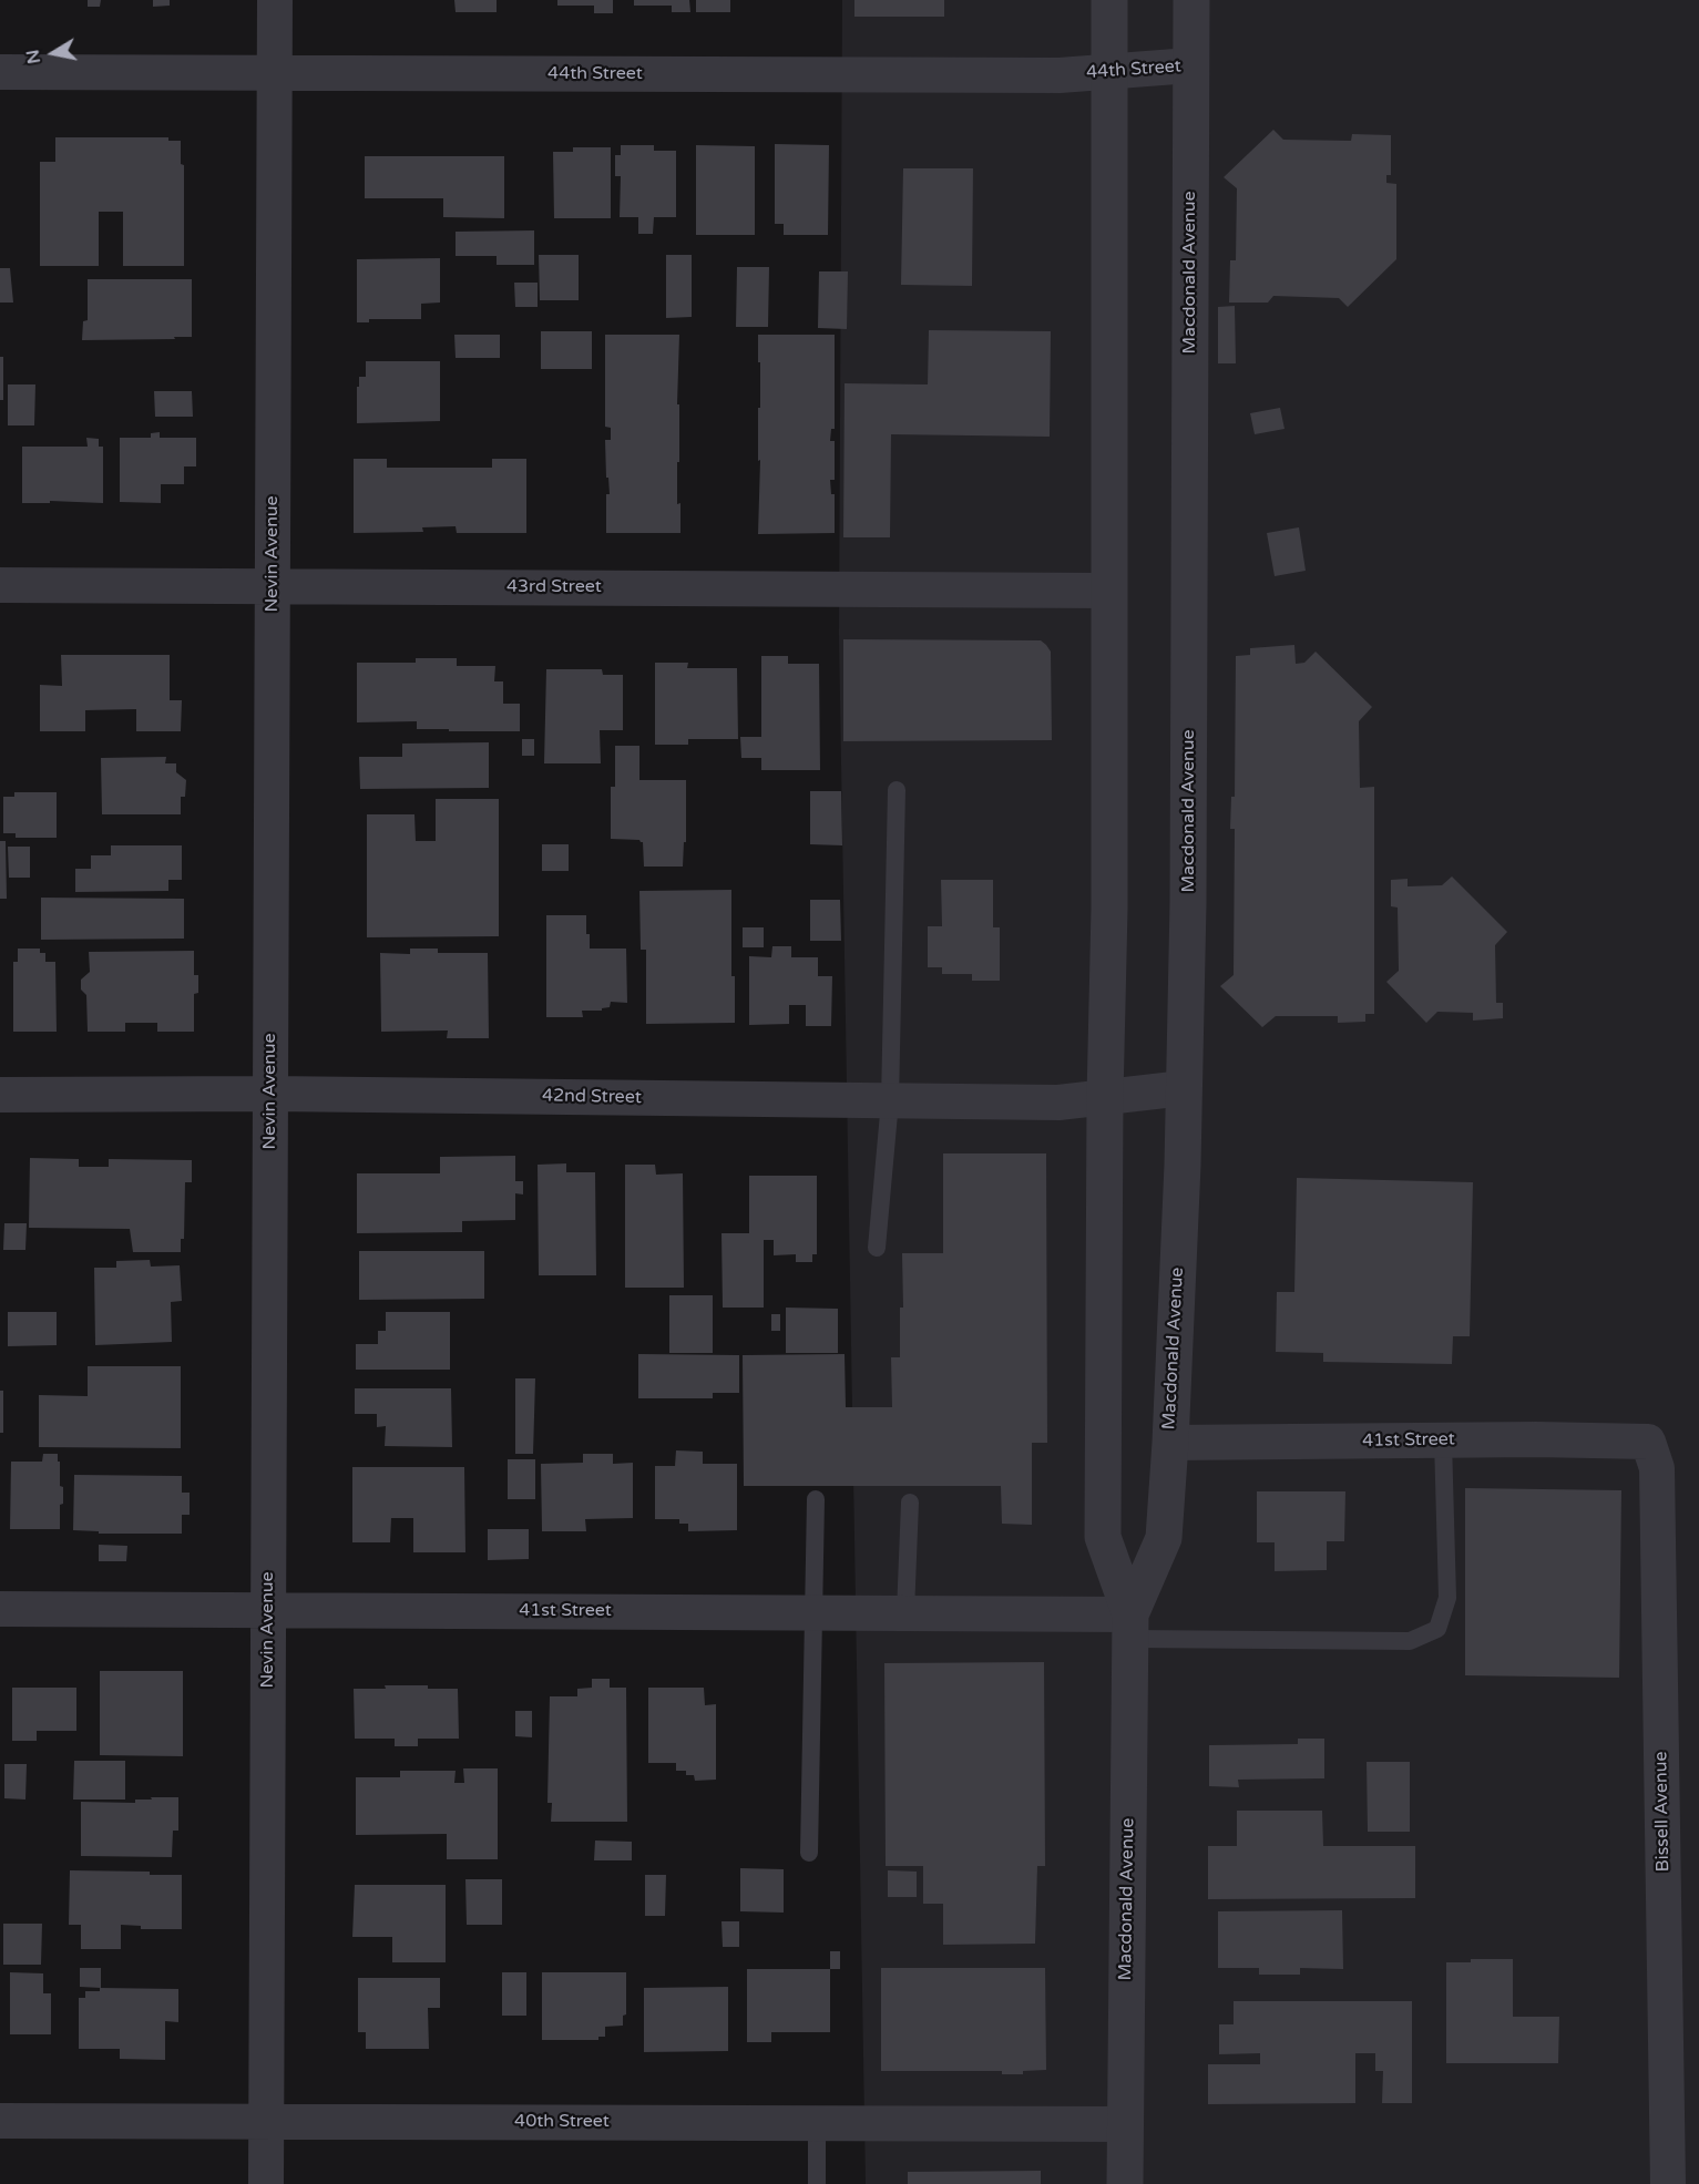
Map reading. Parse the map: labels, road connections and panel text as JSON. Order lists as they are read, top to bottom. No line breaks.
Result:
{"streets":{"street":["44th Street","Macdonald Avenue","Nevin Avenue","43rd Street","42nd Street","41st Street","Bissell Avenue","40th Street"]},"crossings":[["44th Street","Macdonald Avenue"],["44th Street","Nevin Avenue"],["Macdonald Avenue","43rd Street"],["Macdonald Avenue","42nd Street"],["Macdonald Avenue","41st Street"],["Macdonald Avenue","40th Street"],["Nevin Avenue","43rd Street"],["Nevin Avenue","42nd Street"],["Nevin Avenue","41st Street"],["Nevin Avenue","40th Street"],["41st Street","Bissell Avenue"]],"north":"left"}
